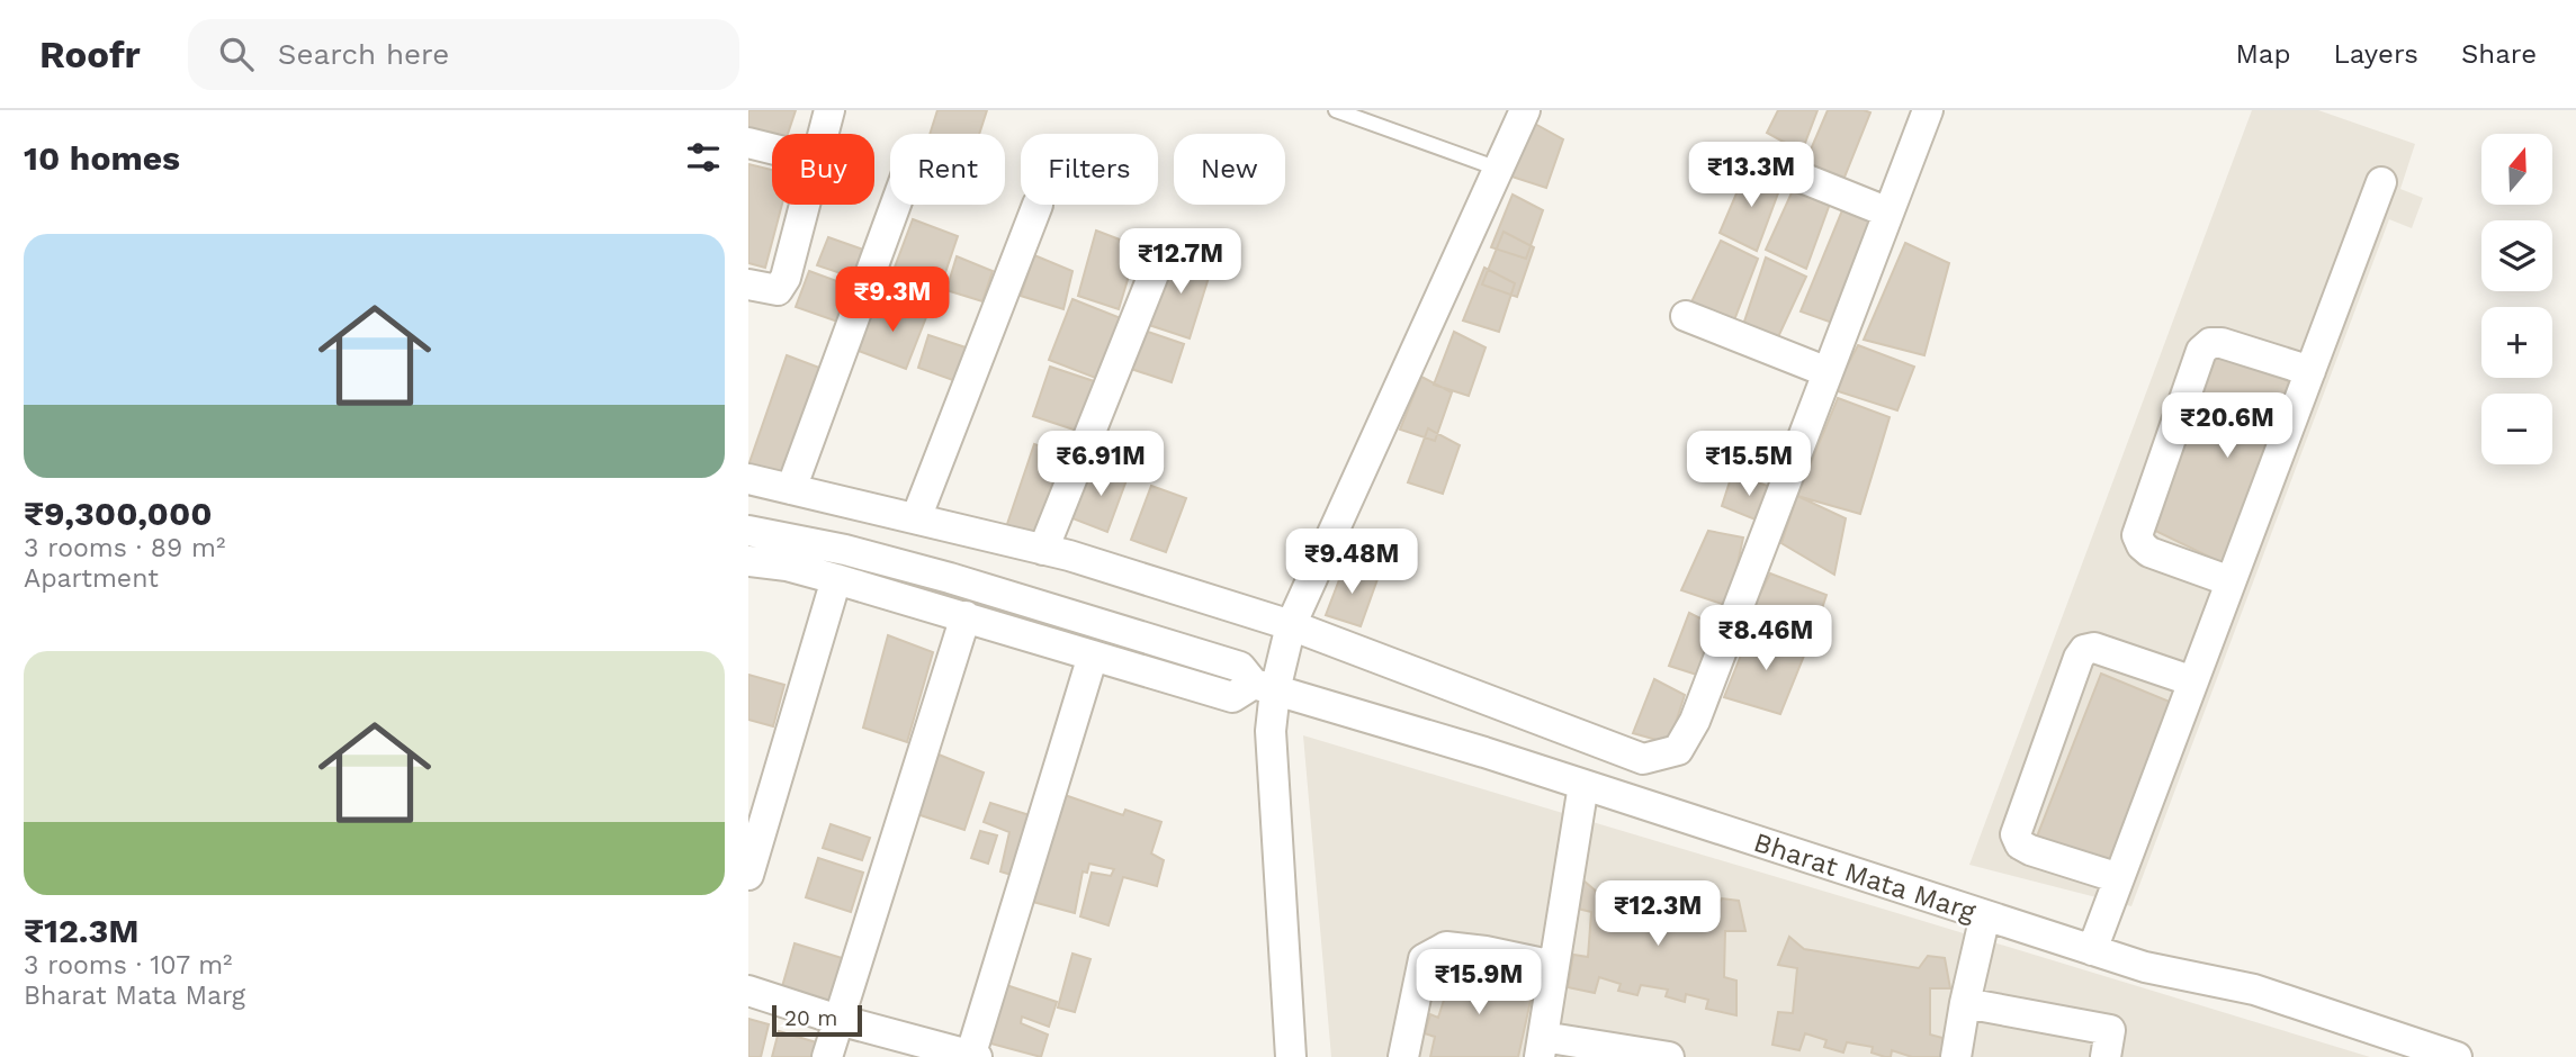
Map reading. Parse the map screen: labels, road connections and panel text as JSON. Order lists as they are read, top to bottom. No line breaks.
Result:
{"streets":{"street":["Bharat Mata Marg"]},"scale_bar":"20 m","north":"top","page":{"header":"Roofr","search":"Search here","nav":["Map","Layers","Share"],"heading":"10 homes","map_buttons":["+","−"],"chip":["Buy","Rent","Filters","New"],"price":["₹13.3M","₹12.7M","₹9.3M","₹20.6M","₹6.91M","₹15.5M","₹9.48M","₹8.46M","₹12.3M","₹15.9M"],"list":[{"name":"₹9,300,000","note":"3 rooms · 89 m² · Apartment"},{"name":"₹12.3M","note":"3 rooms · 107 m² · Bharat Mata Marg"}],"scale":"20 m"}}
